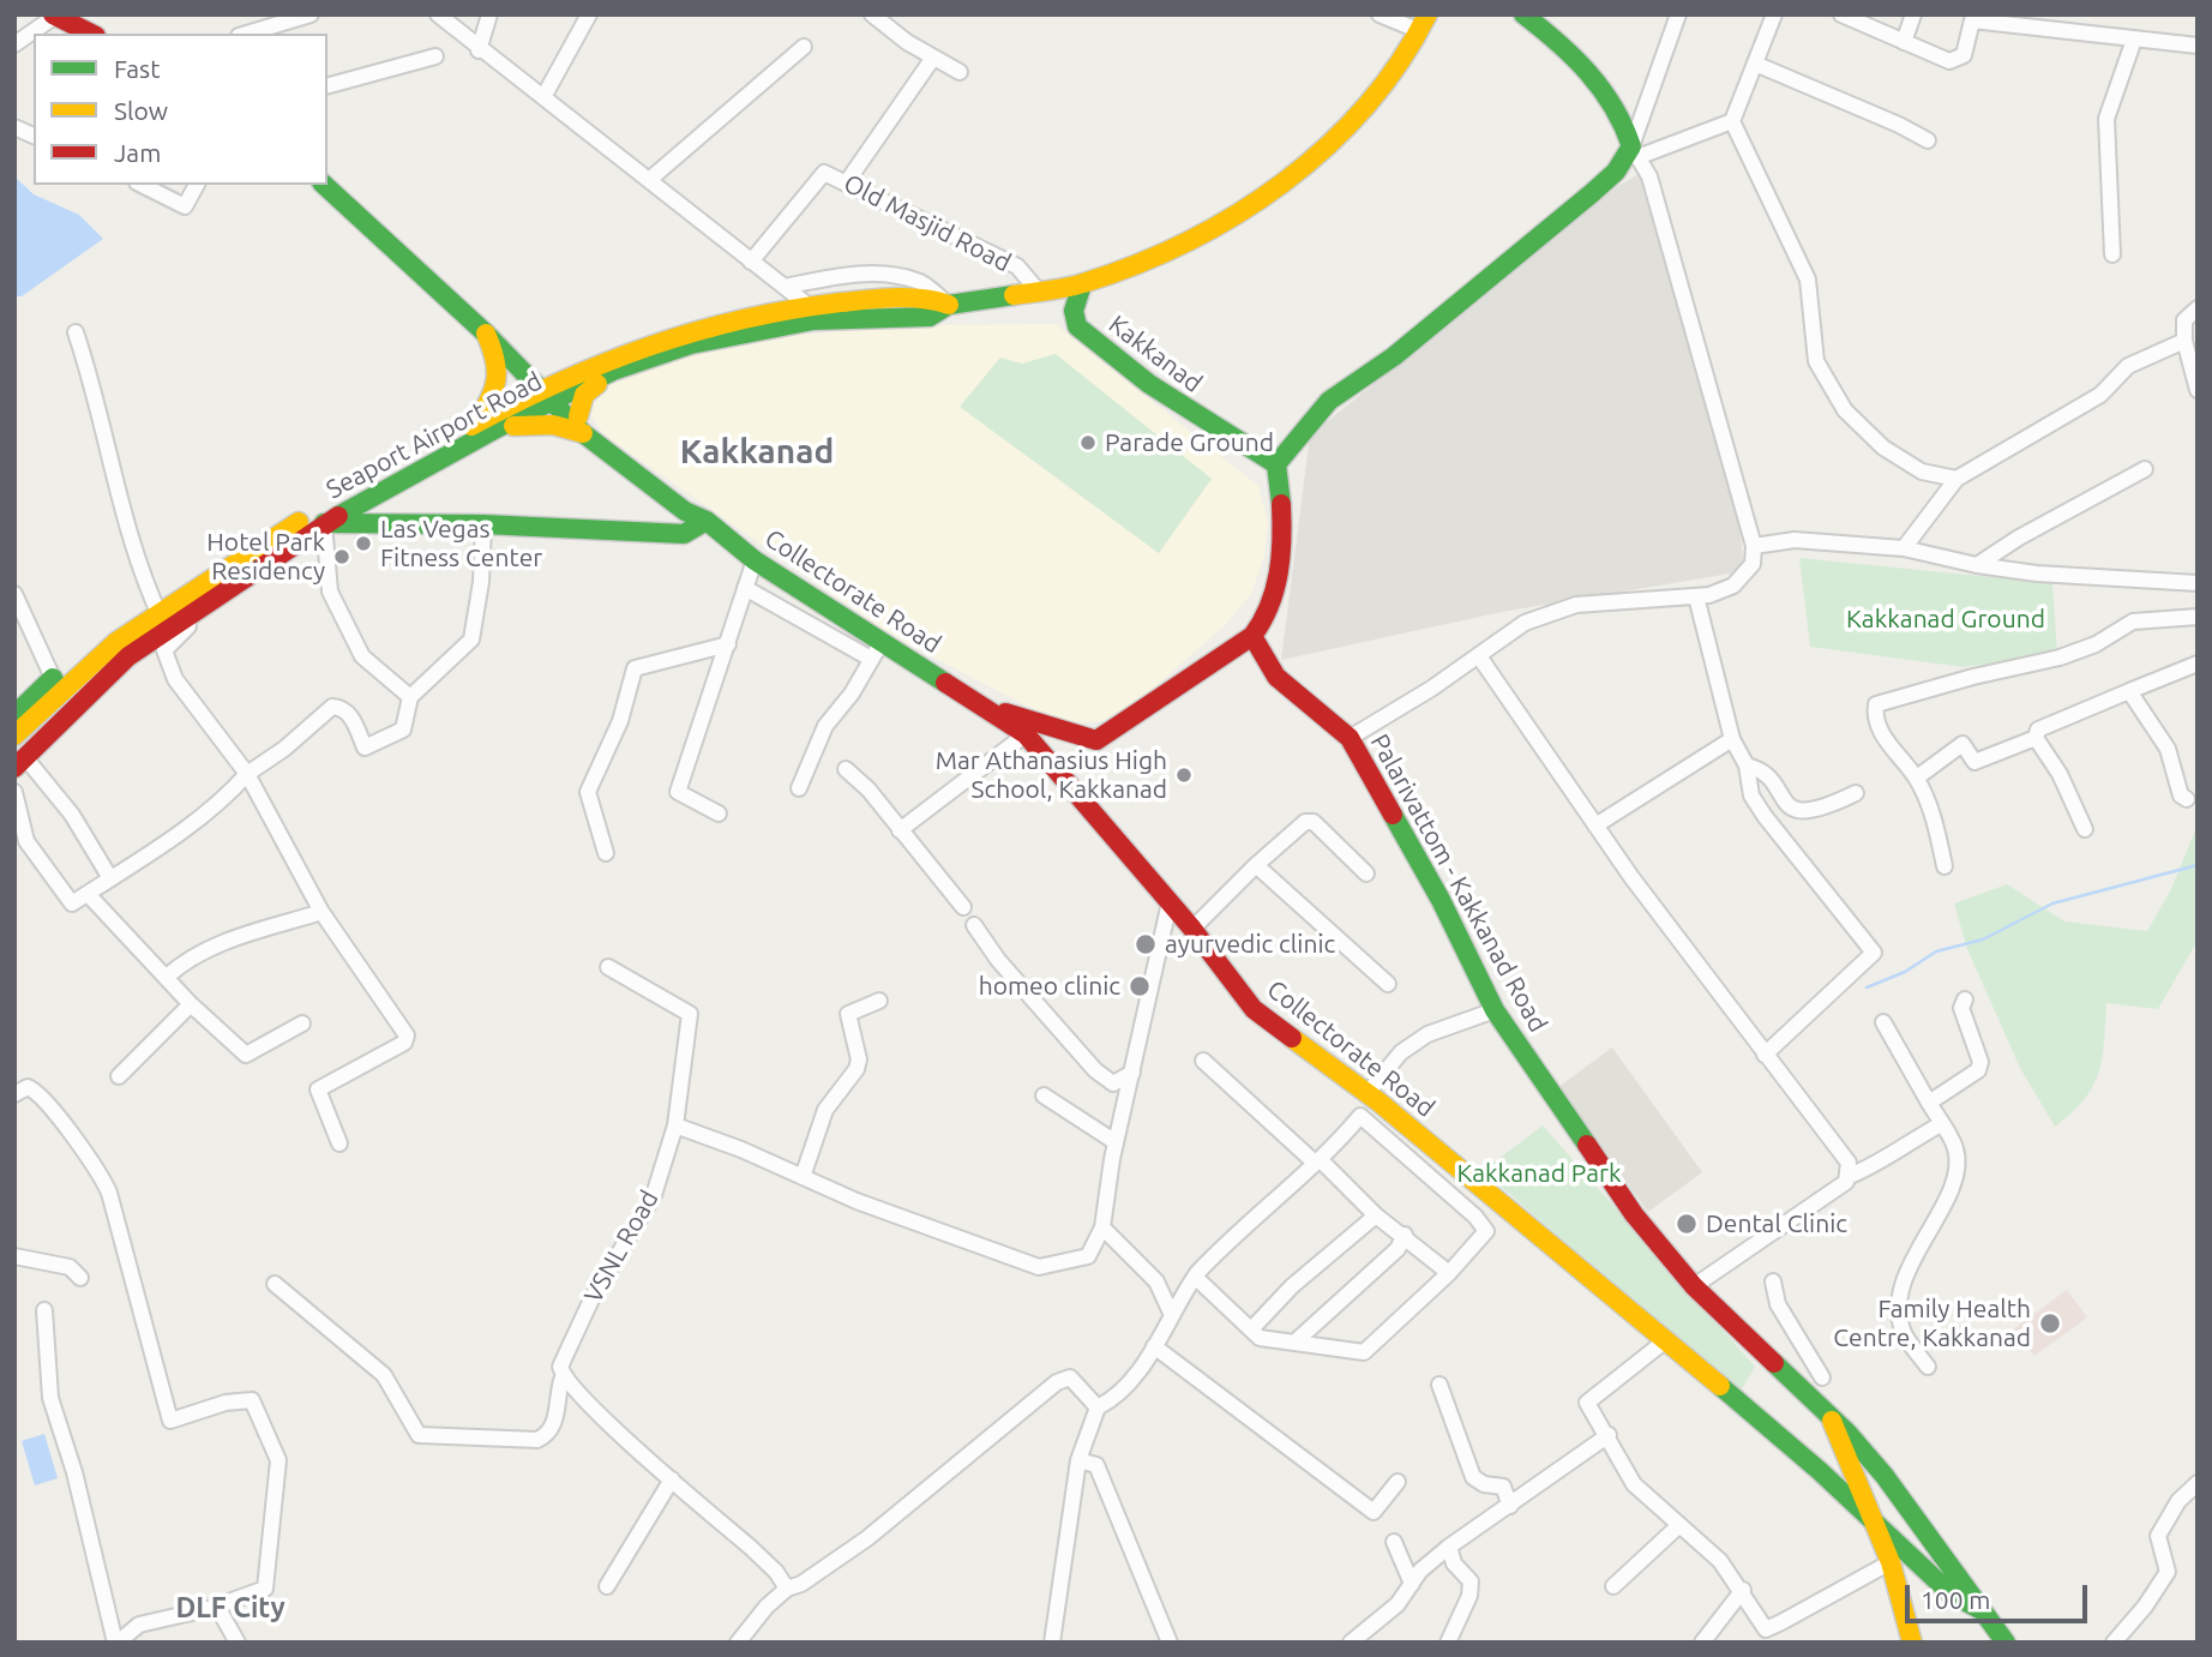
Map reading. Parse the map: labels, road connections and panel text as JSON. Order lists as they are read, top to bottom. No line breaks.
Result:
{"streets":{"main road":["Kakkanad","Seaport Airport Road","Collectorate Road","Palarivattom - Kakkanad Road"],"street":["Old Masjid Road","VSNL Road"]},"crossings":[["Old Masjid Road","Seaport Airport Road"],["Kakkanad","Seaport Airport Road"],["Seaport Airport Road","Collectorate Road"],["Collectorate Road","Palarivattom - Kakkanad Road"]],"districts":["Kakkanad","DLF City"],"parks":["Kakkanad Ground","Kakkanad Park"],"places":["Parade Ground","Las Vegas Fitness Center","Hotel Park Residency","Mar Athanasius High School, Kakkanad","ayurvedic clinic","homeo clinic","Dental Clinic","Family Health Centre, Kakkanad"],"legend":["Fast","Slow","Jam"],"scale_bar":"100 m"}
